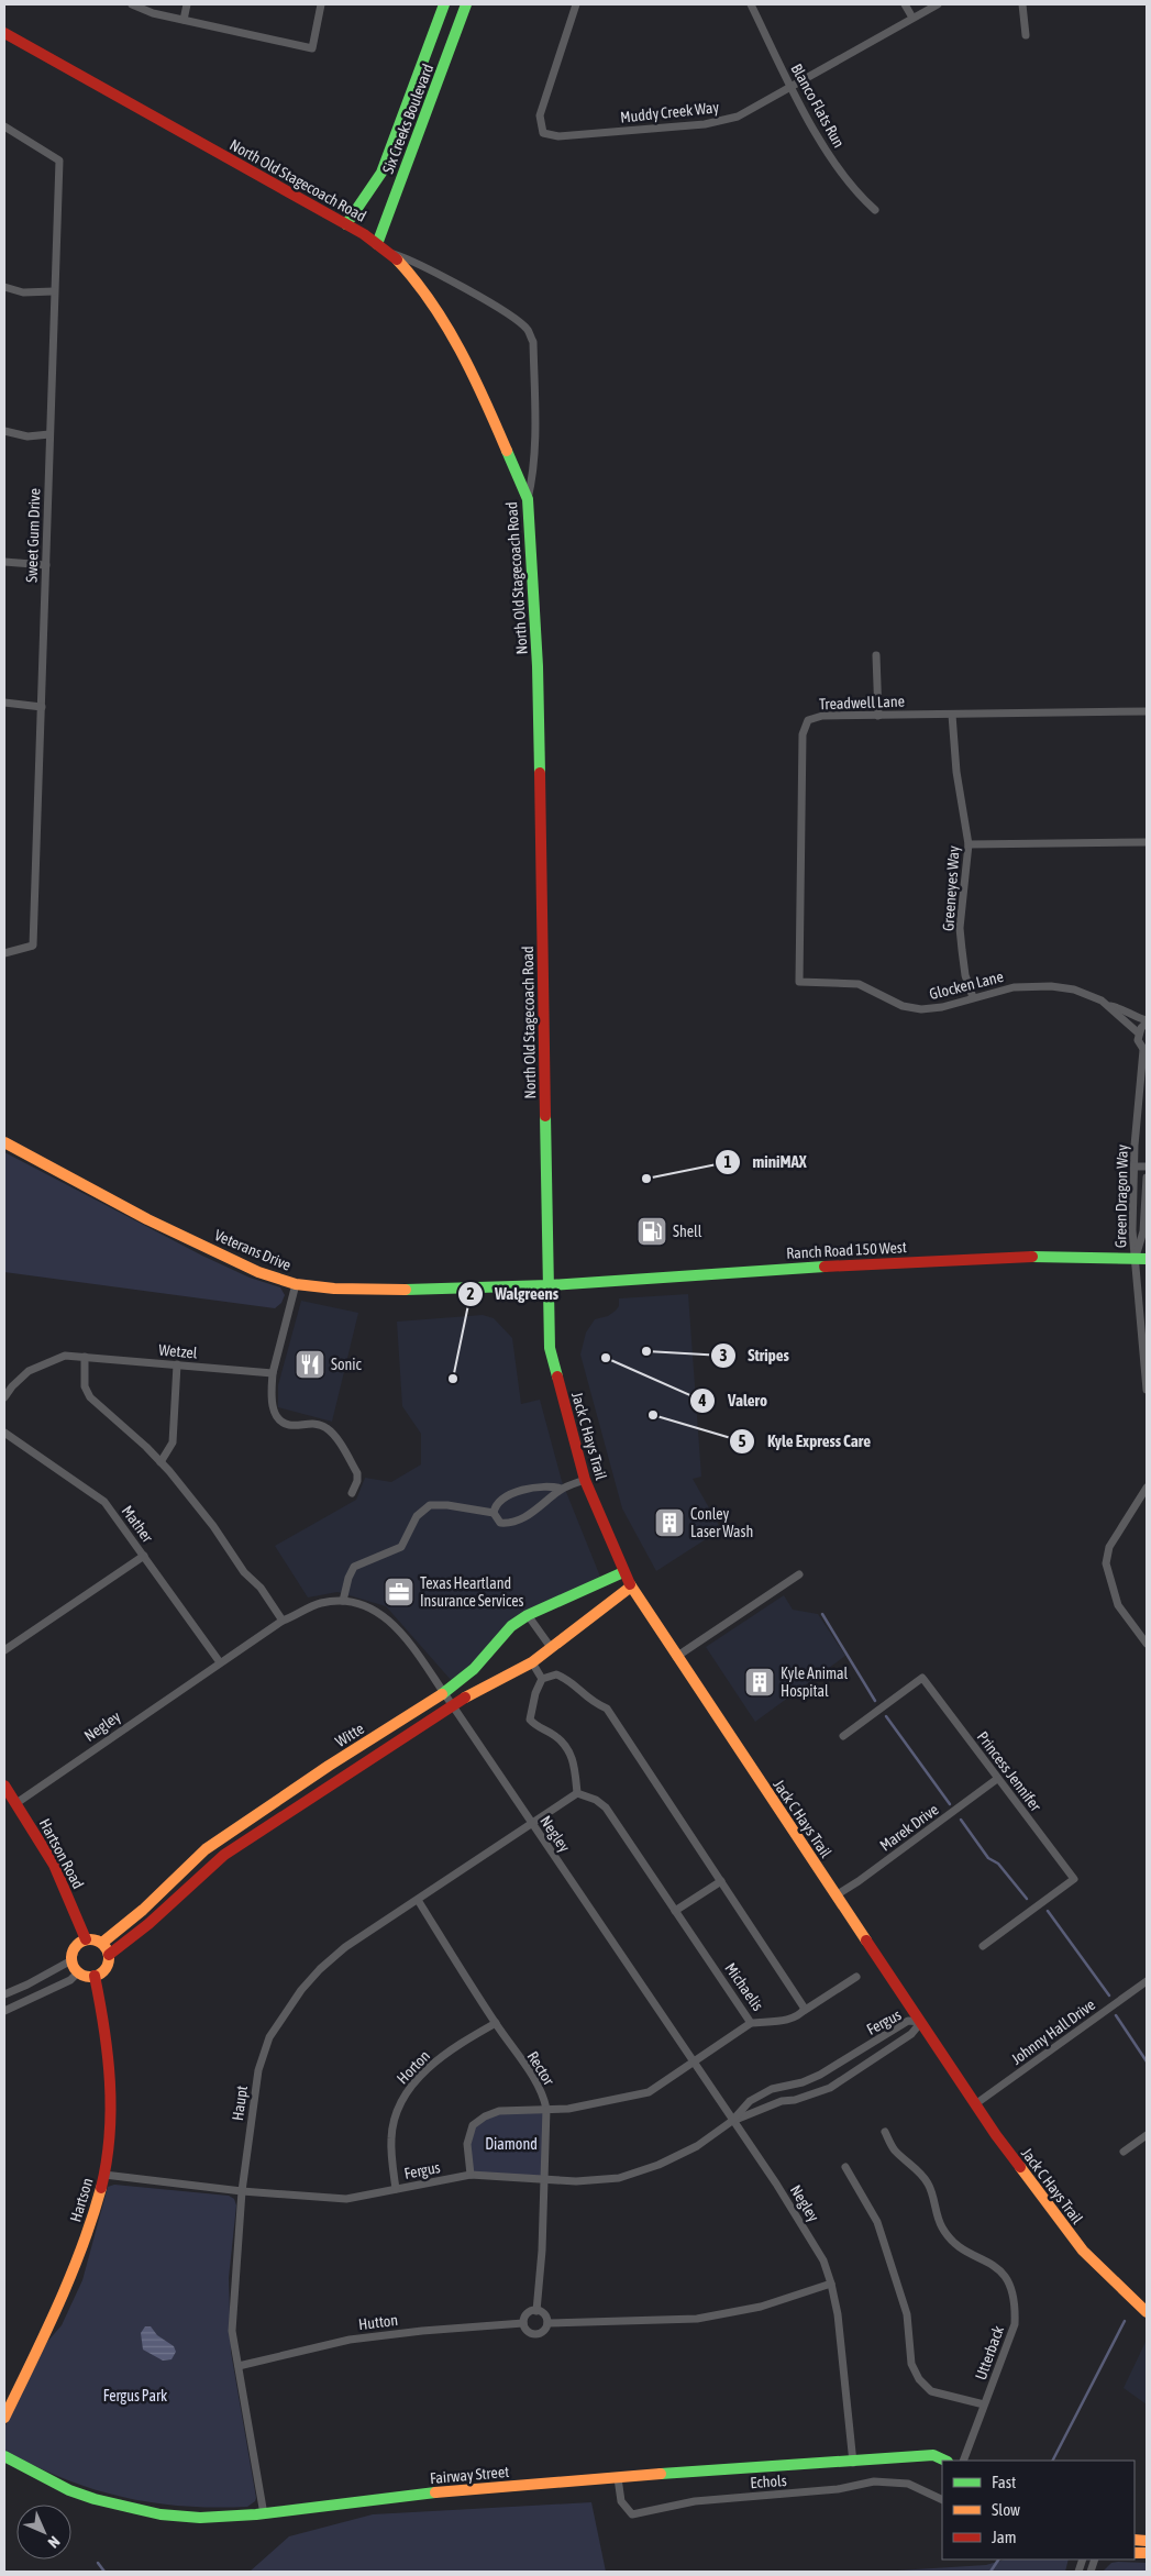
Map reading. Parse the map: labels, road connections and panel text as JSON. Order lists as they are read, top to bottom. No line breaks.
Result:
{"streets":{"street":["Blanco Flats Run","Muddy Creek Way","Six Creeks Boulevard","North Old Stagecoach Road","Sweet Gum Drive","Treadwell Lane","Greeneyes Way","Glocken Lane","Green Dragon Way","Veterans Drive","Ranch Road 150 West","Wetzel","Jack C Hays Trail","Mather","Negley","Witte","Princess Jennifer","Marek Drive","Hartson Road","Michaelis","Fergus","Johnny Hall Drive","Horton","Rector","Haupt","Hartson","Hutton","Utterback","Fairway Street","Echols"]},"crossings":[["Blanco Flats Run","Muddy Creek Way"],["Six Creeks Boulevard","North Old Stagecoach Road"],["North Old Stagecoach Road","Veterans Drive"],["North Old Stagecoach Road","Ranch Road 150 West"],["North Old Stagecoach Road","Jack C Hays Trail"],["Treadwell Lane","Greeneyes Way"],["Treadwell Lane","Glocken Lane"],["Greeneyes Way","Glocken Lane"],["Glocken Lane","Green Dragon Way"],["Green Dragon Way","Ranch Road 150 West"],["Veterans Drive","Ranch Road 150 West"],["Veterans Drive","Jack C Hays Trail"],["Ranch Road 150 West","Jack C Hays Trail"],["Jack C Hays Trail","Witte"],["Jack C Hays Trail","Marek Drive"],["Jack C Hays Trail","Fergus"],["Jack C Hays Trail","Johnny Hall Drive"],["Mather","Negley"],["Negley","Witte"],["Negley","Hartson Road"],["Negley","Fergus"],["Negley","Haupt"],["Negley","Fairway Street"],["Witte","Hartson Road"],["Witte","Hartson"],["Princess Jennifer","Marek Drive"],["Hartson Road","Hartson"],["Michaelis","Haupt"],["Fergus","Horton"],["Fergus","Rector"],["Fergus","Haupt"],["Fergus","Hartson"],["Horton","Rector"],["Rector","Haupt"],["Rector","Hutton"],["Haupt","Hutton"],["Haupt","Fairway Street"],["Fairway Street","Echols"]],"parks":["Diamond","Fergus Park"],"places":{"other":["miniMAX","Stripes","Valero","Walgreens","Kyle Express Care"],"fuel station":["Shell"],"restaurant":["Sonic"],"building":["Conley Laser Wash","Kyle Animal Hospital"],"office":["Texas Heartland Insurance Services"]},"legend":["Fast","Slow","Jam"],"north":"bottom right"}
